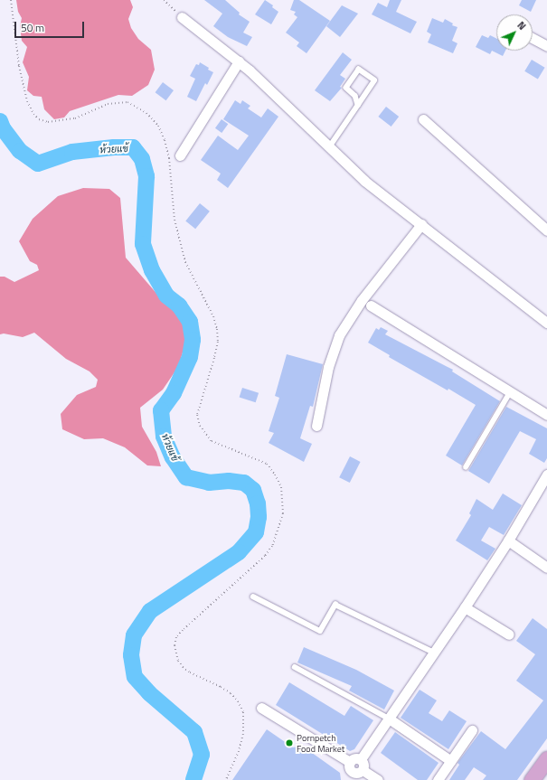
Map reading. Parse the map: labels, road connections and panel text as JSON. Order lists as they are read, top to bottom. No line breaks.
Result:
{"water":["ห้วยแข้"],"places":["Pornpetch Food Market"],"scale_bar":"50 m","north":"top right"}
